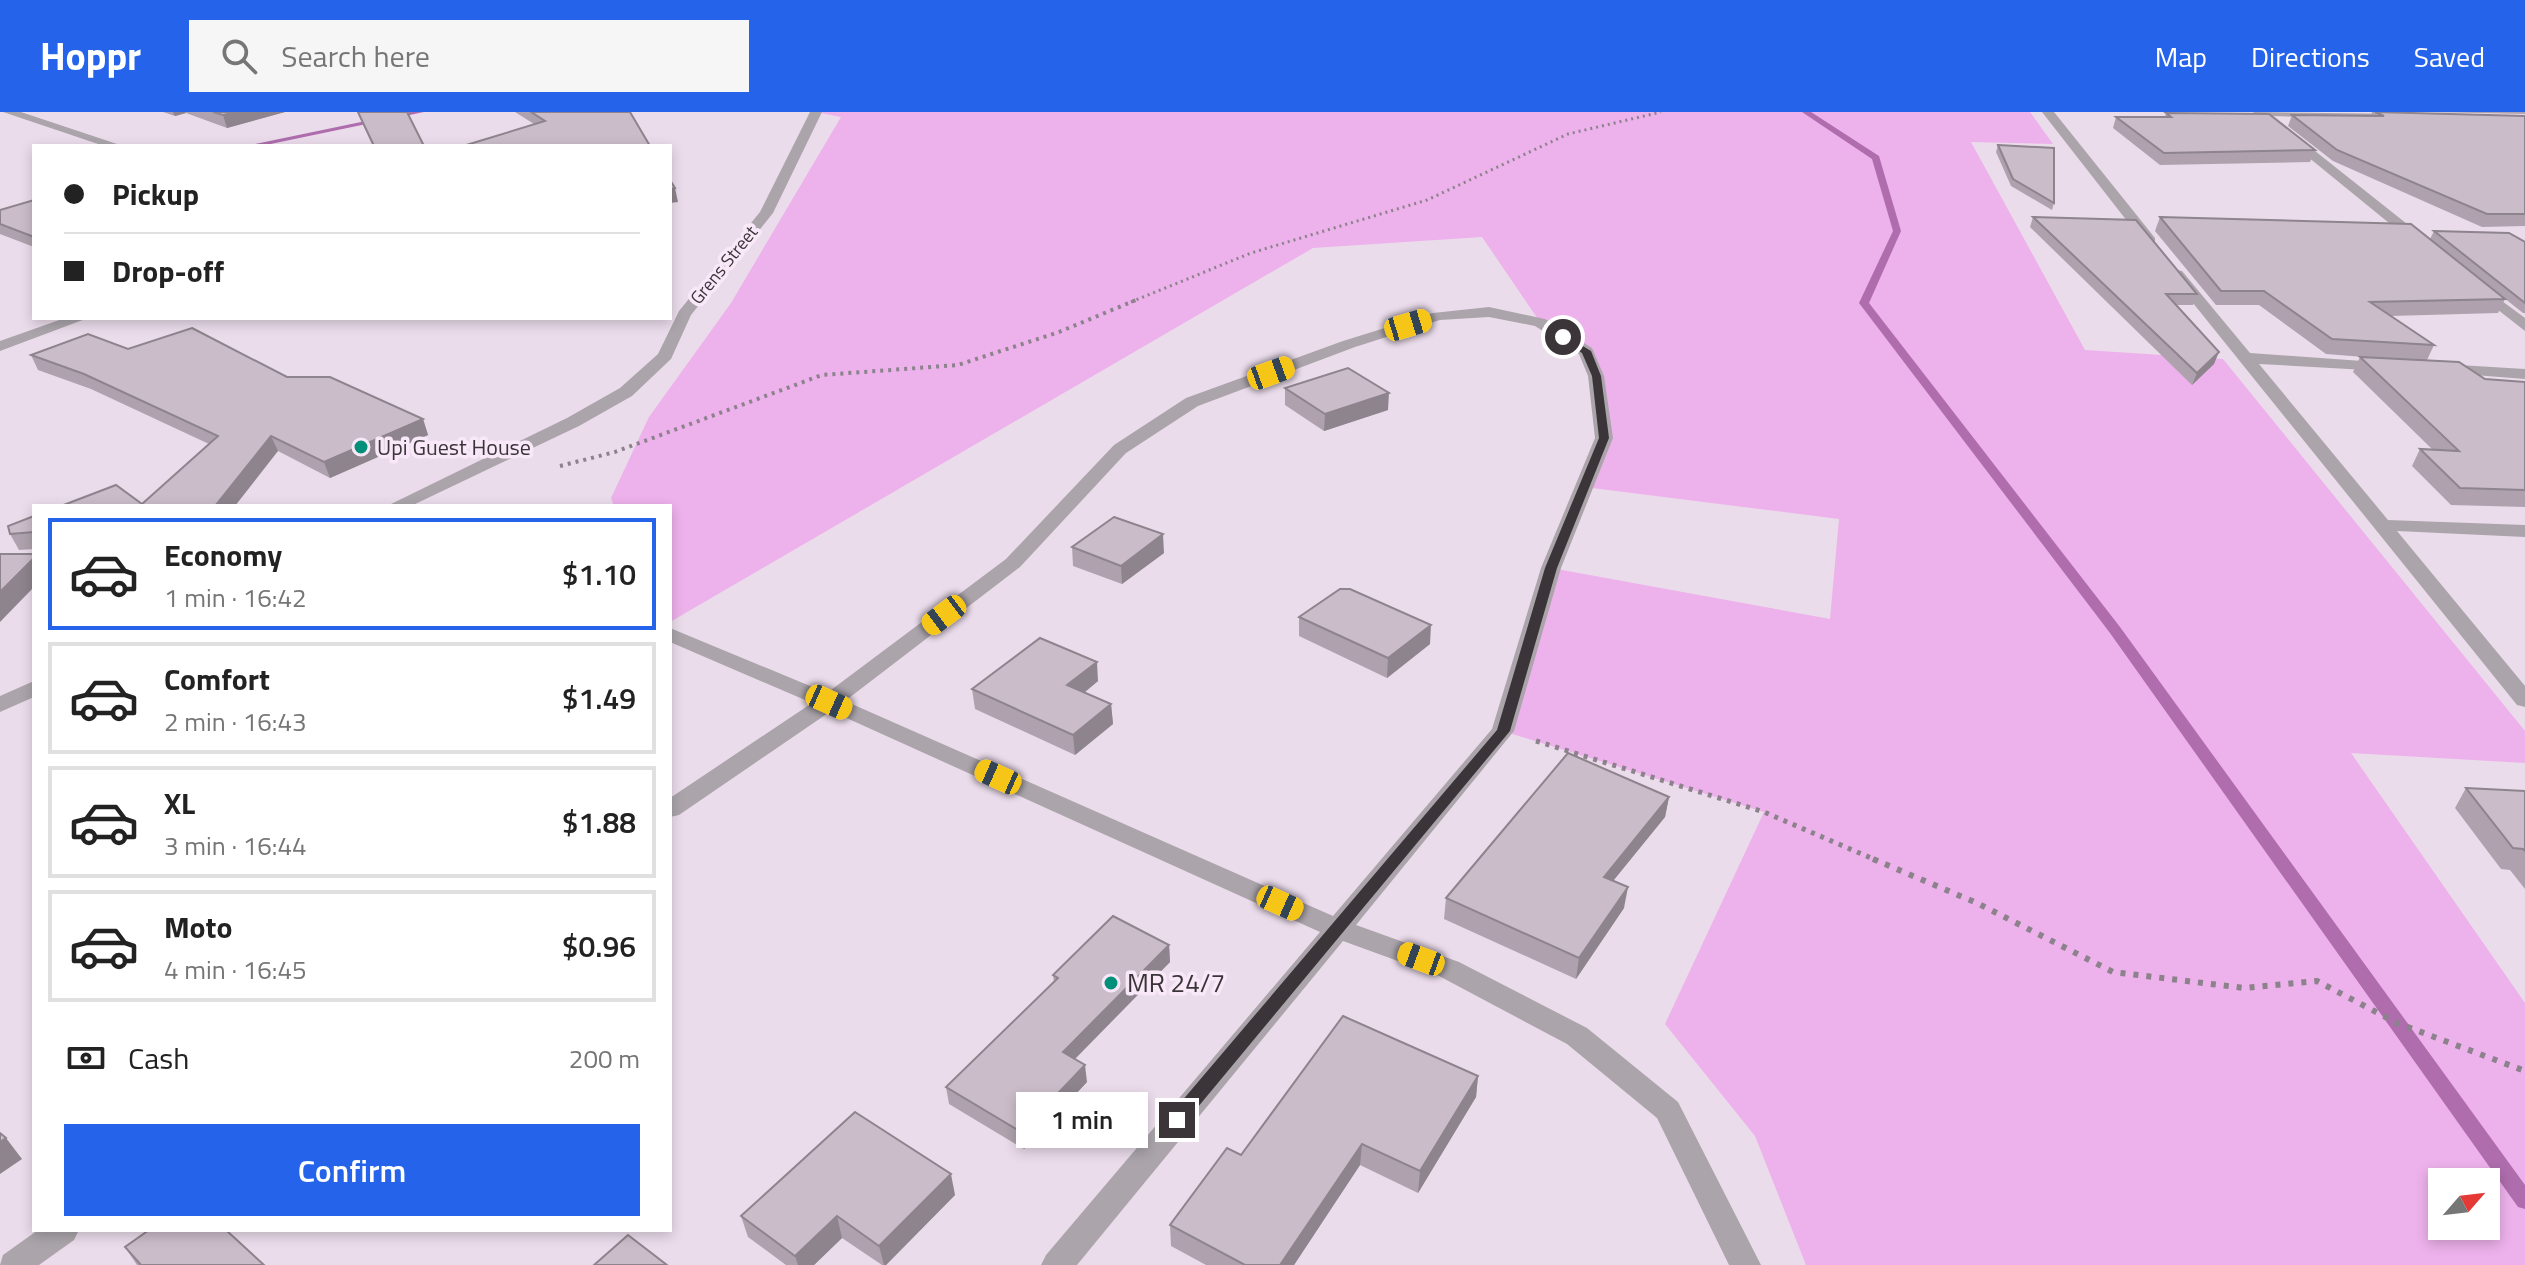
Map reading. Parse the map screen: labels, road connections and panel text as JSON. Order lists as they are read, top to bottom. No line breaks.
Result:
{"streets":{"street":["Grens Street"]},"places":["Upi Guest House","MR 24/7"],"north":"top right","page":{"header":"Hoppr","search":"Search here","nav":["Map","Directions","Saved"],"banner":["Pickup","Drop-off"],"list":[{"name":"Economy","note":"1 min · 16:42","value":"$1.10"},{"name":"Comfort","note":"2 min · 16:43","value":"$1.49"},{"name":"XL","note":"3 min · 16:44","value":"$1.88"},{"name":"Moto","note":"4 min · 16:45","value":"$0.96"}],"pay":["Cash","200 m"],"bubble":"1 min","buttons":"Confirm"}}
